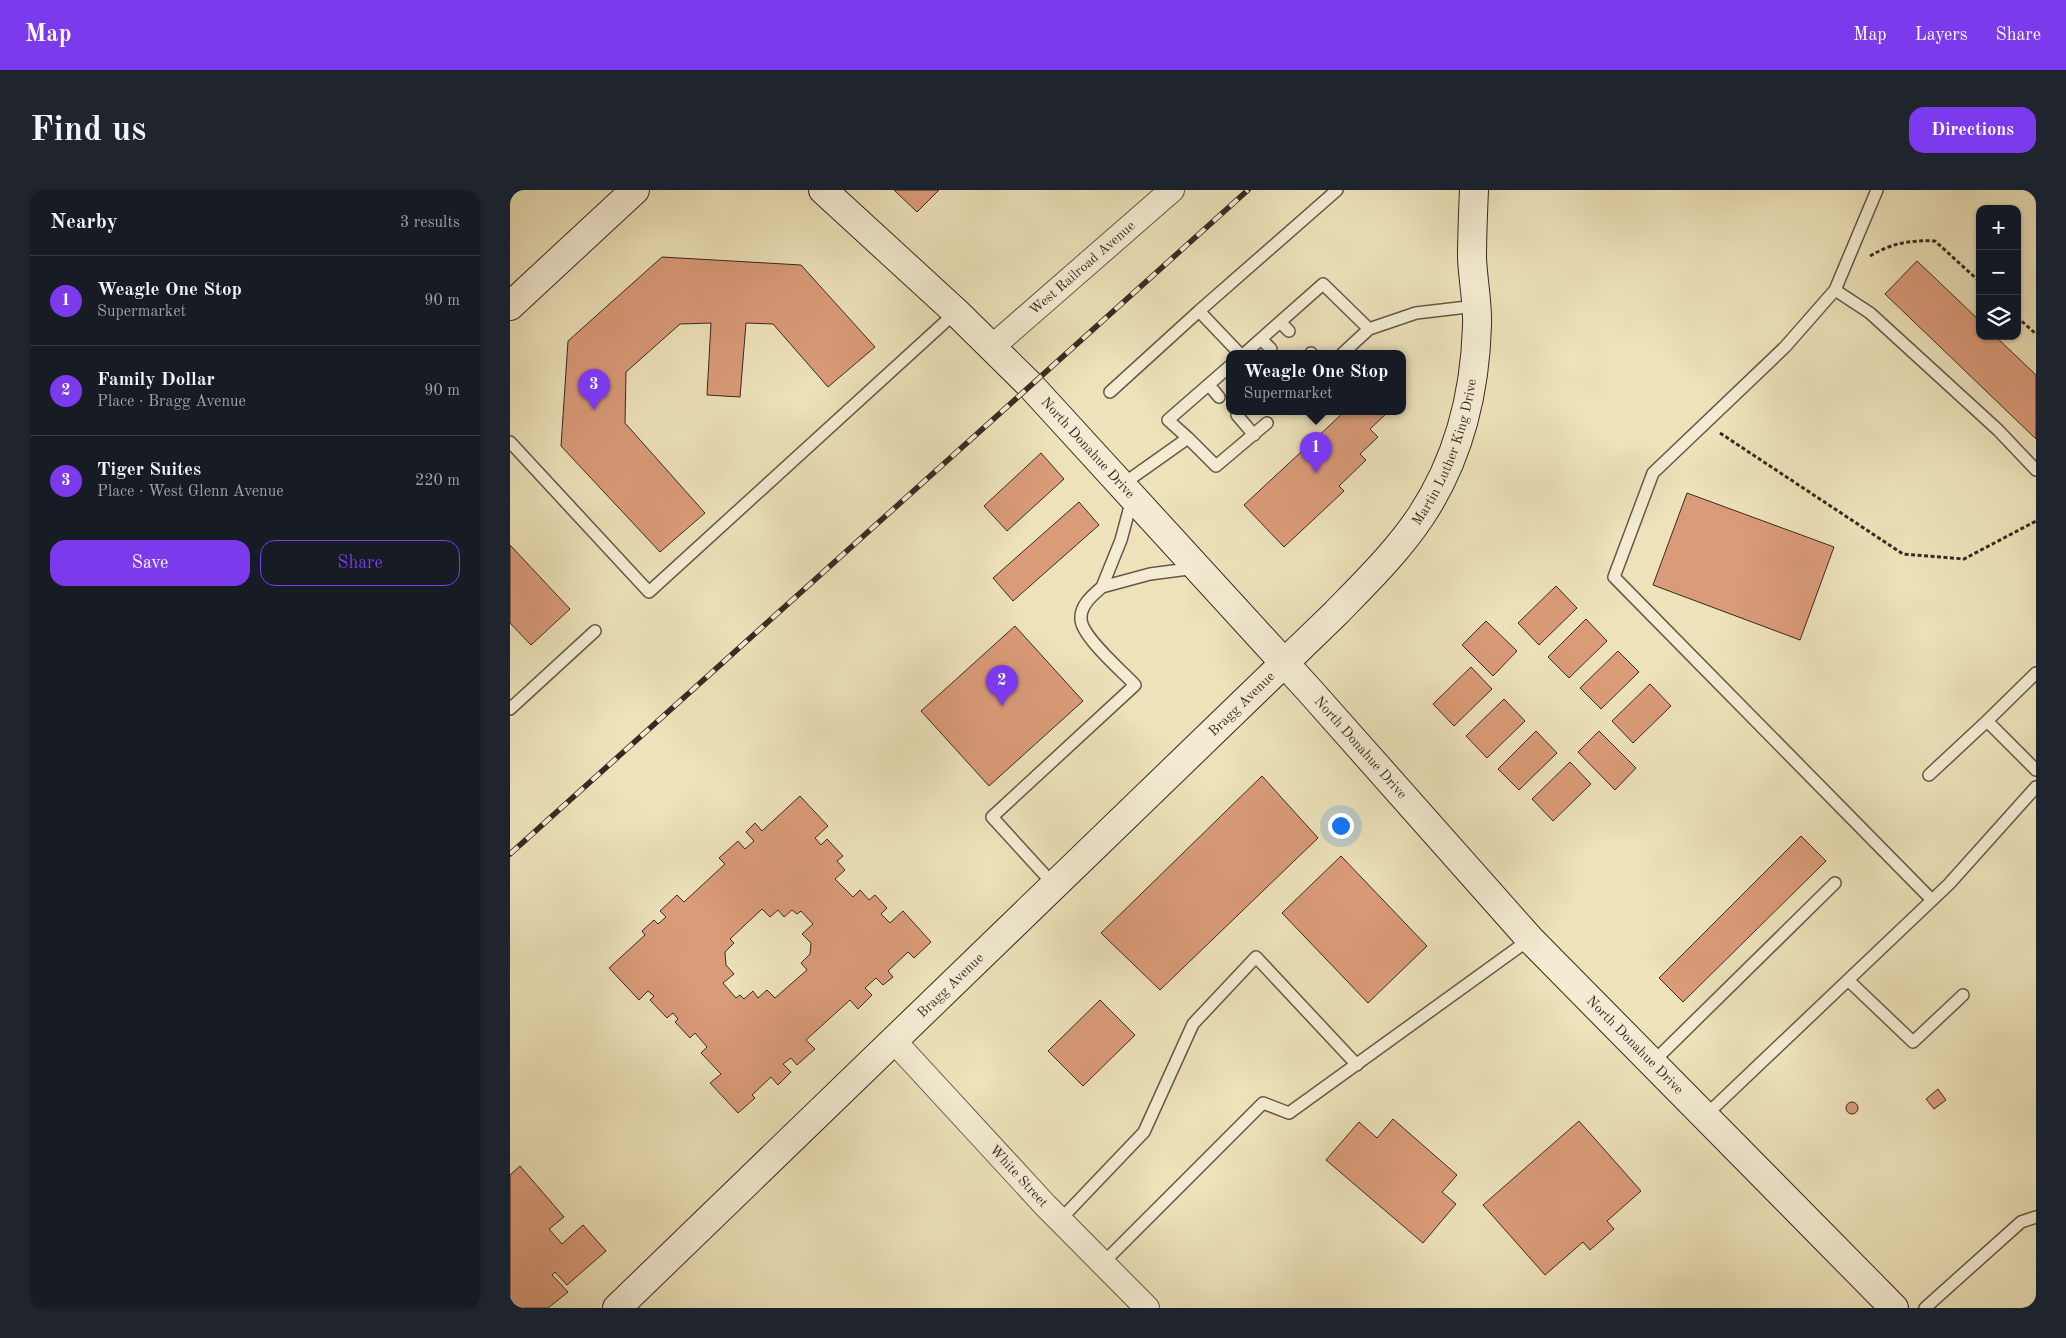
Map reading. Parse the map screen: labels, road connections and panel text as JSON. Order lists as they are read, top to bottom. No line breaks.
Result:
{"streets":{"main road":["North Donahue Drive","Martin Luther King Drive","Bragg Avenue"],"street":["West Railroad Avenue","White Street"]},"crossings":[["West Railroad Avenue","North Donahue Drive"],["North Donahue Drive","Martin Luther King Drive"],["North Donahue Drive","Bragg Avenue"],["Martin Luther King Drive","Bragg Avenue"],["Bragg Avenue","White Street"]],"page":{"header":"Map","nav":["Map","Layers","Share"],"buttons":["Directions",["Save","Share"]],"title":"Find us","heading":["Nearby","3 results"],"map_buttons":["+","−"],"list":[{"mark":"1","name":"Weagle One Stop","note":"Supermarket","value":"90 m"},{"mark":"2","name":"Family Dollar","note":"Place · Bragg Avenue","value":"90 m"},{"mark":"3","name":"Tiger Suites","note":"Place · West Glenn Avenue","value":"220 m"}],"popup":["Weagle One Stop","Supermarket"],"pins":["3","1","2"]}}
